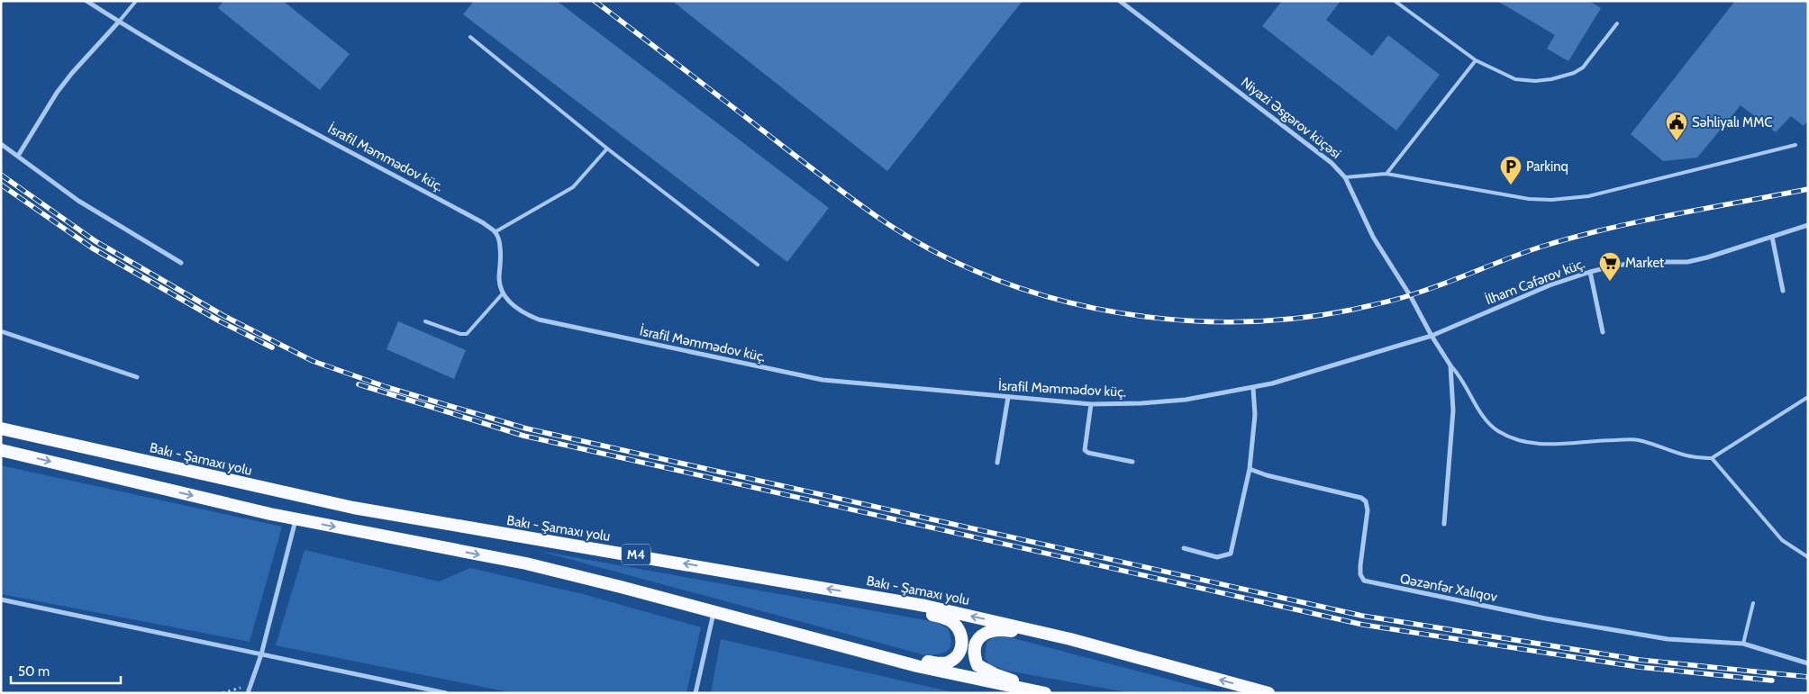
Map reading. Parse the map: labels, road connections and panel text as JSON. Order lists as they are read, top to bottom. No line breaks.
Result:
{"streets":{"highway":["Bakı - Şamaxı yolu","M4"],"street":["Niyazi Əsgərov küçəsi","İsrafil Məmmədov küç.","İlham Cəfərov küç.","Qəzənfər Xalıqov"]},"crossings":[["Niyazi Əsgərov küçəsi","İsrafil Məmmədov küç."],["Niyazi Əsgərov küçəsi","İlham Cəfərov küç."],["İsrafil Məmmədov küç.","İlham Cəfərov küç."]],"places":{"public building":["Səhliyalı MMC"],"parking":["Parkinq"],"supermarket":["Market"]},"scale_bar":"50 m"}
